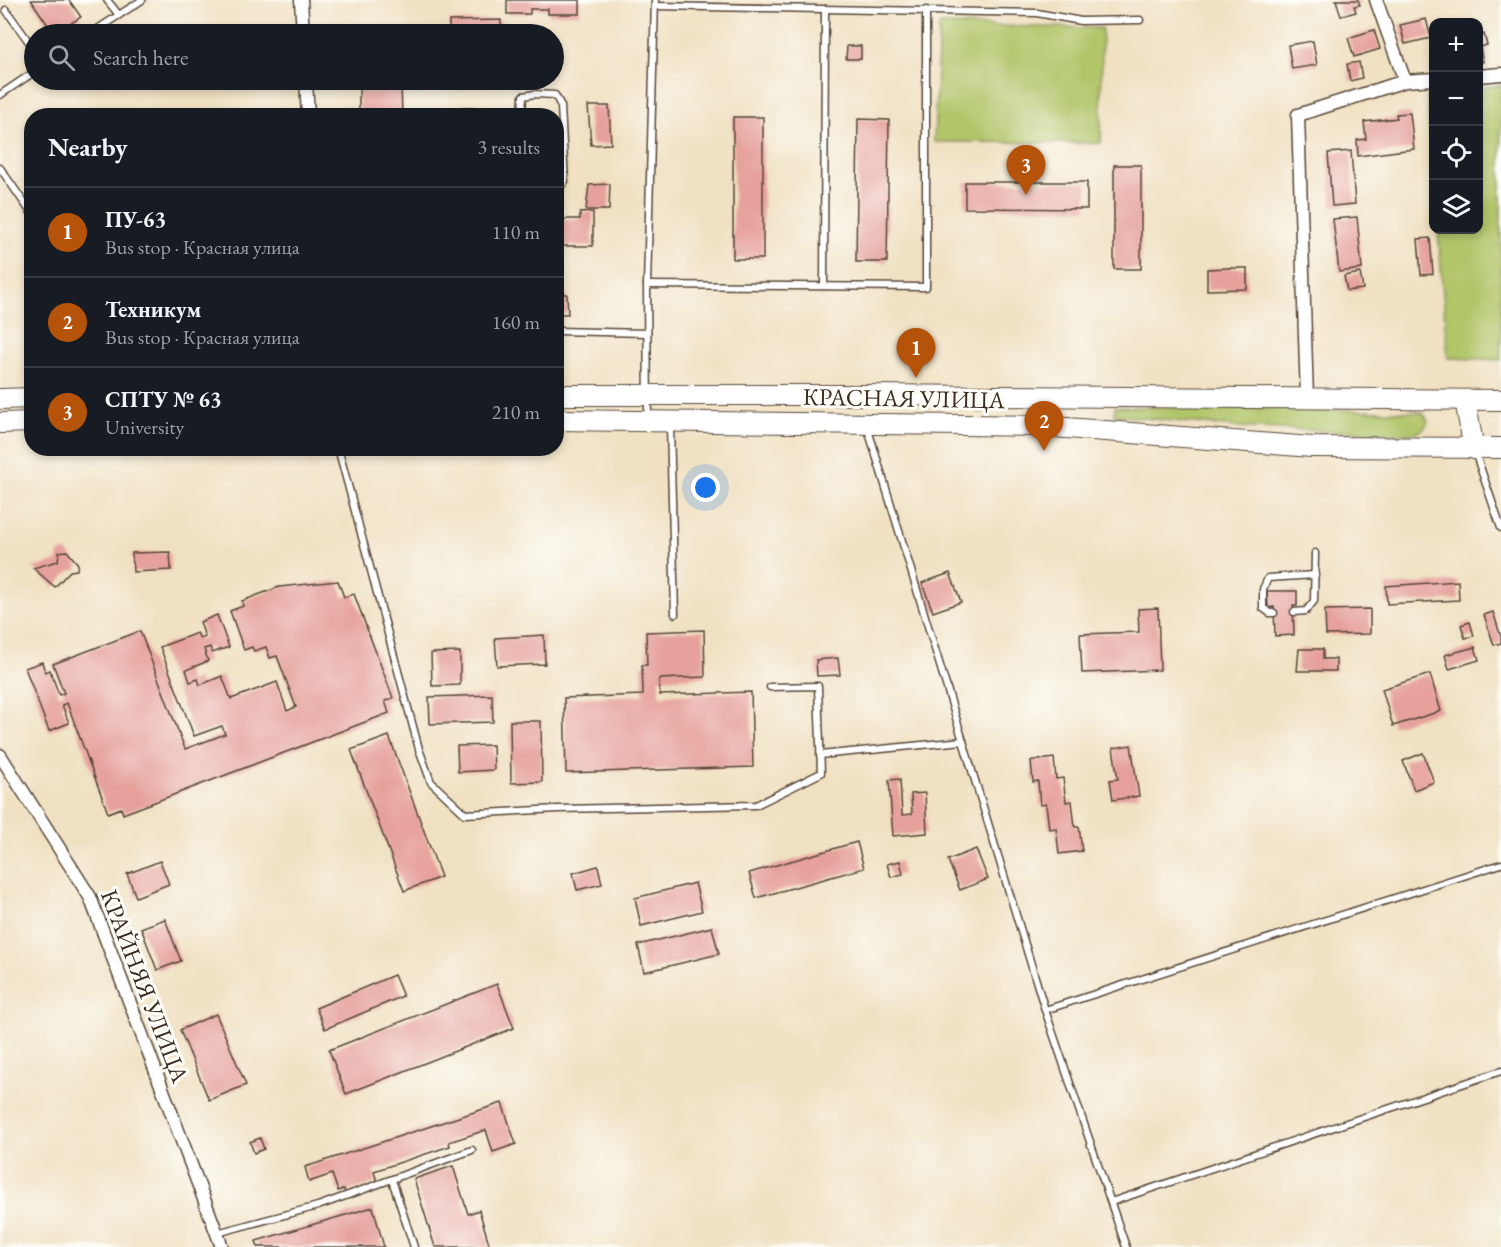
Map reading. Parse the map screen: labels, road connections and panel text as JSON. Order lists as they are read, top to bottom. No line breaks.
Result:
{"streets":{"main road":["КРАСНАЯ УЛИЦА"],"street":["КРАЙНЯЯ УЛИЦА"]},"page":{"map_buttons":["+","−"],"search":"Search here","heading":["Nearby","3 results"],"pins":["3","1","2"],"list":[{"mark":"1","name":"ПУ-63","note":"Bus stop · Красная улица","value":"110 m"},{"mark":"2","name":"Техникум","note":"Bus stop · Красная улица","value":"160 m"},{"mark":"3","name":"СПТУ № 63","note":"University","value":"210 m"}]}}
